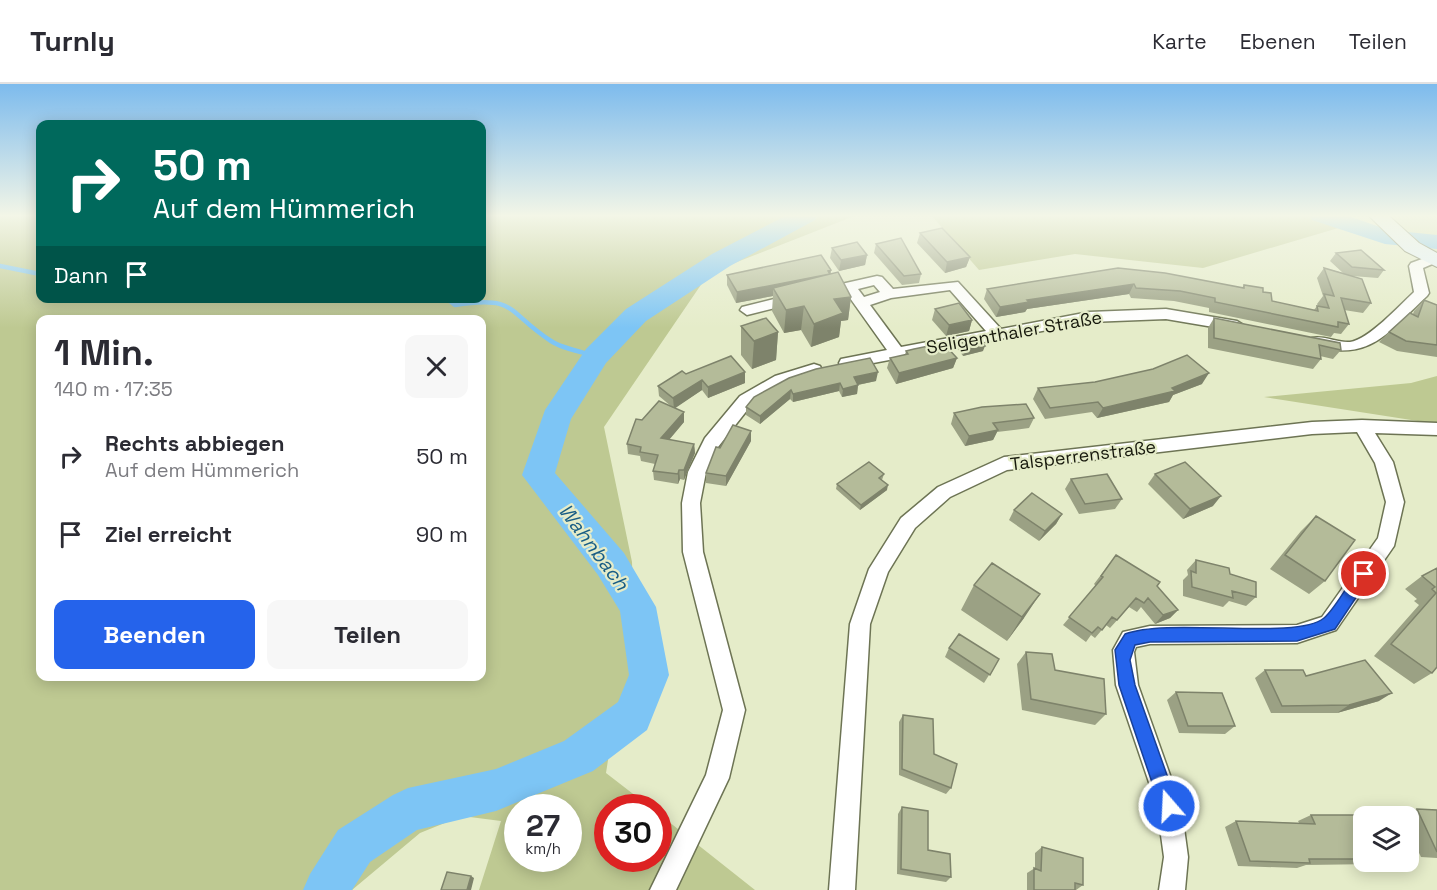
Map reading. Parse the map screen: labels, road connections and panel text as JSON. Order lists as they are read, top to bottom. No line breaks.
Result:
{"streets":{"street":["Seligenthaler Straße","Talsperrenstraße"]},"water":["Wahnbach"],"page":{"header":"Turnly","nav":["Karte","Ebenen","Teilen"],"turn":["50 m","Auf dem Hümmerich"],"then":"Dann","heading":["1 Min.","140 m · 17:35"],"list":[{"name":"Rechts abbiegen","note":"Auf dem Hümmerich","value":"50 m"},{"name":"Ziel erreicht","value":"90 m"}],"buttons":["Beenden","Teilen"],"speed":"27 km/h","limit":"30"}}
